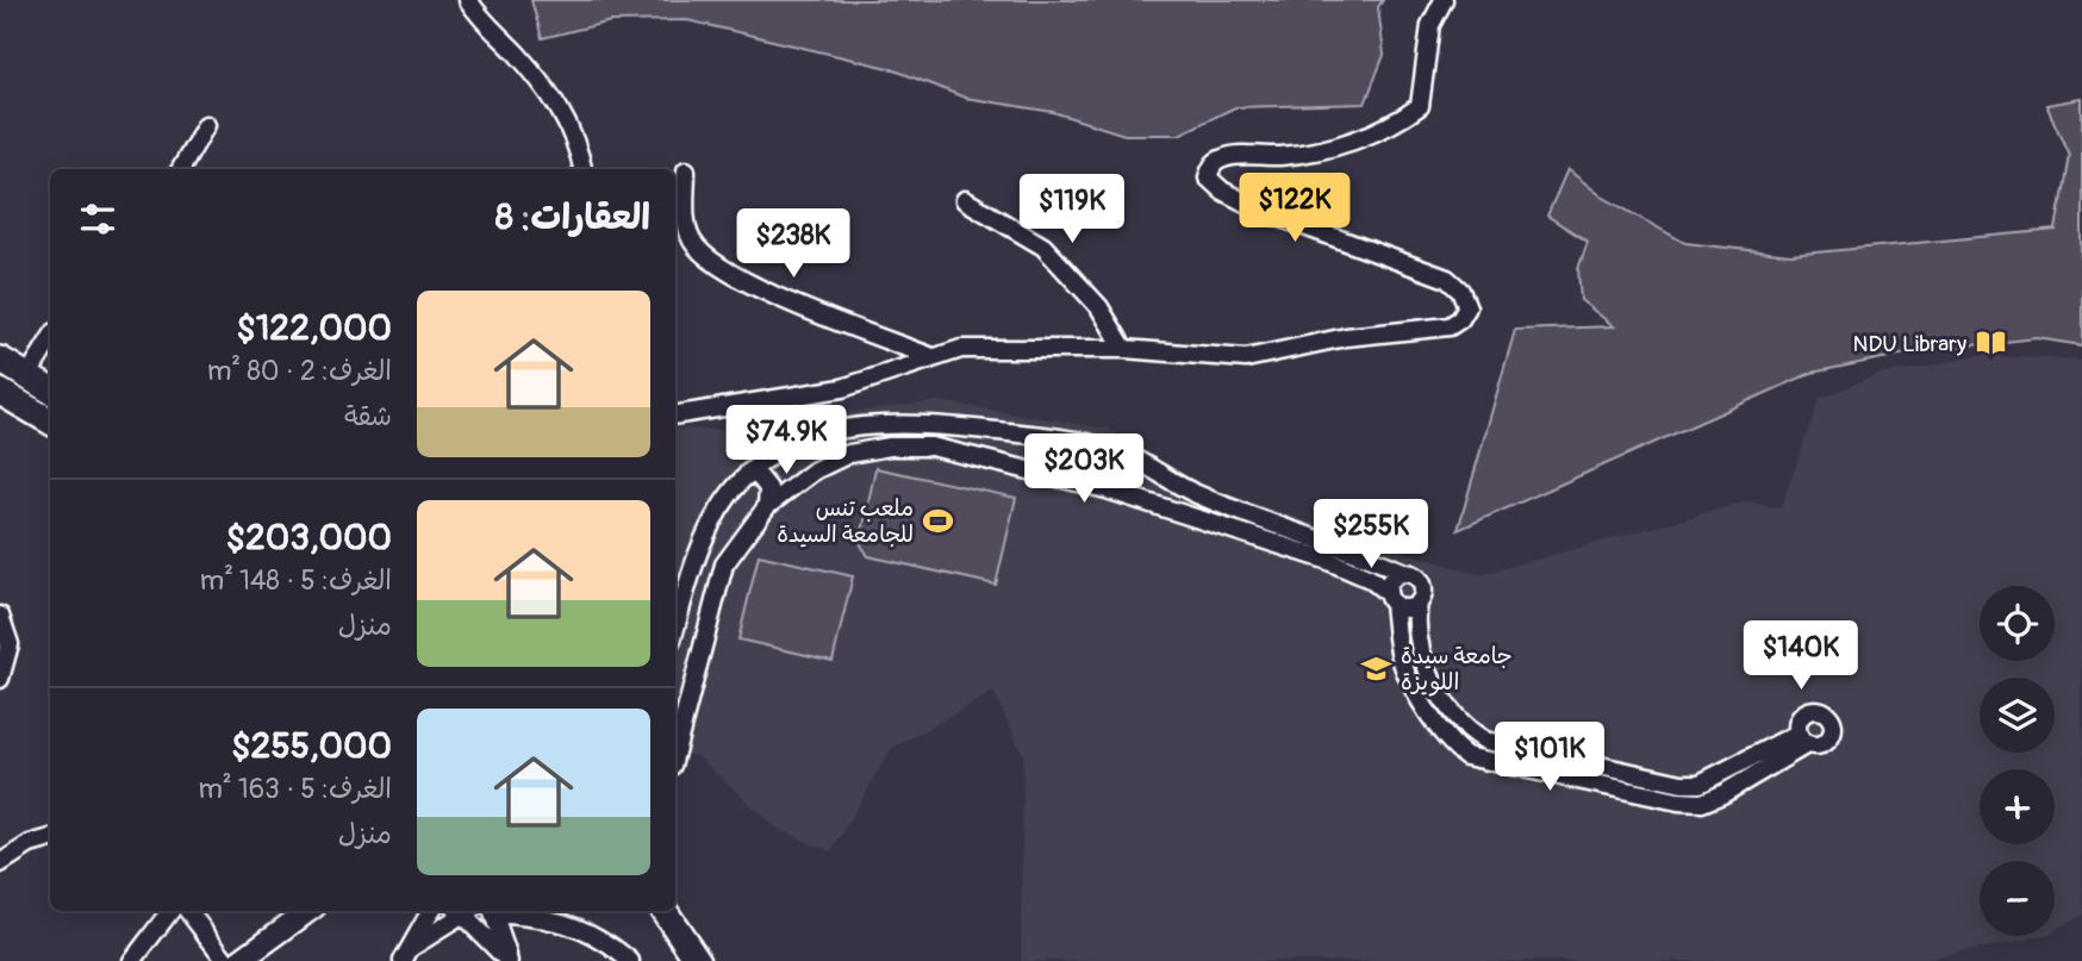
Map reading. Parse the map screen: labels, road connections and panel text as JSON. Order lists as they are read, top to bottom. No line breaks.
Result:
{"places":{"library":["NDU Library"],"sports":["ملعب تنس للجامعة السيدة"],"school or university":["جامعة سيدة اللويزة"]},"page":{"heading":"العقارات: 8","price":["$122K","$119K","$238K","$74.9K","$203K","$255K","$140K","$101K"],"list":[{"name":"$122,000","note":"الغرف: 2 · 80 m² · شقة"},{"name":"$203,000","note":"الغرف: 5 · 148 m² · منزل"},{"name":"$255,000","note":"الغرف: 5 · 163 m² · منزل"}],"map_buttons":["+","−"]}}
